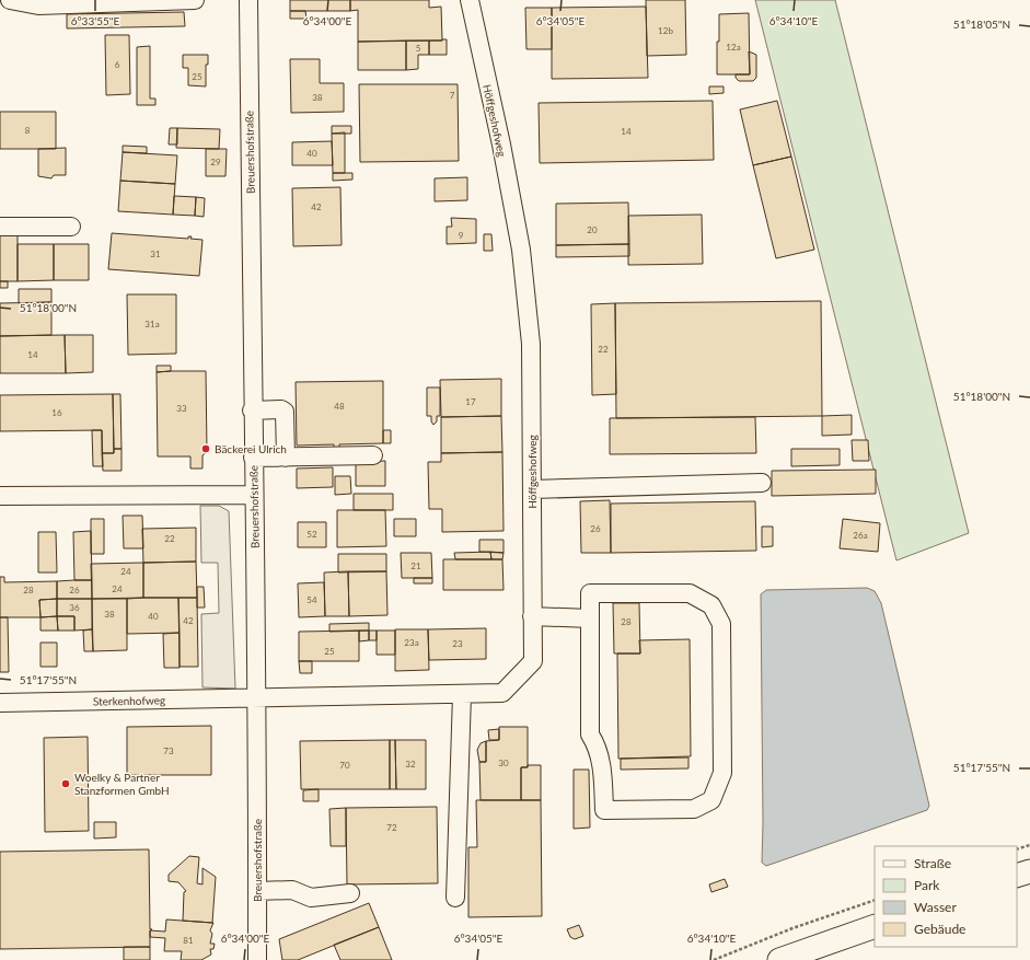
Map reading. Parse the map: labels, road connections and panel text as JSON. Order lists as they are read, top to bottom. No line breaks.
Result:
{"streets":{"street":["Höffgeshofweg","Breuershofstraße","Sterkenhofweg"]},"crossings":[["Höffgeshofweg","Breuershofstraße"],["Höffgeshofweg","Sterkenhofweg"],["Breuershofstraße","Sterkenhofweg"]],"places":["Bäckerei Ulrich","Woelky & Partner Stanzformen GmbH"],"house_numbers":["12b","12a","5","6","25","7","38","8","14","40","29","42","20","9","31","31a","22","14","17","48","33","16","26","52","26a","22","21","24","24","28","26","54","36","38","40","42","28","23a","23","25","73","30","32","70","72","81"],"legend":["Straße","Park","Wasser","Gebäude"],"coordinates":["6°33'55\"E","6°34'00\"E","6°34'05\"E","6°34'10\"E","51°18'05\"N","51°18'00\"N","51°17'55\"N"]}
